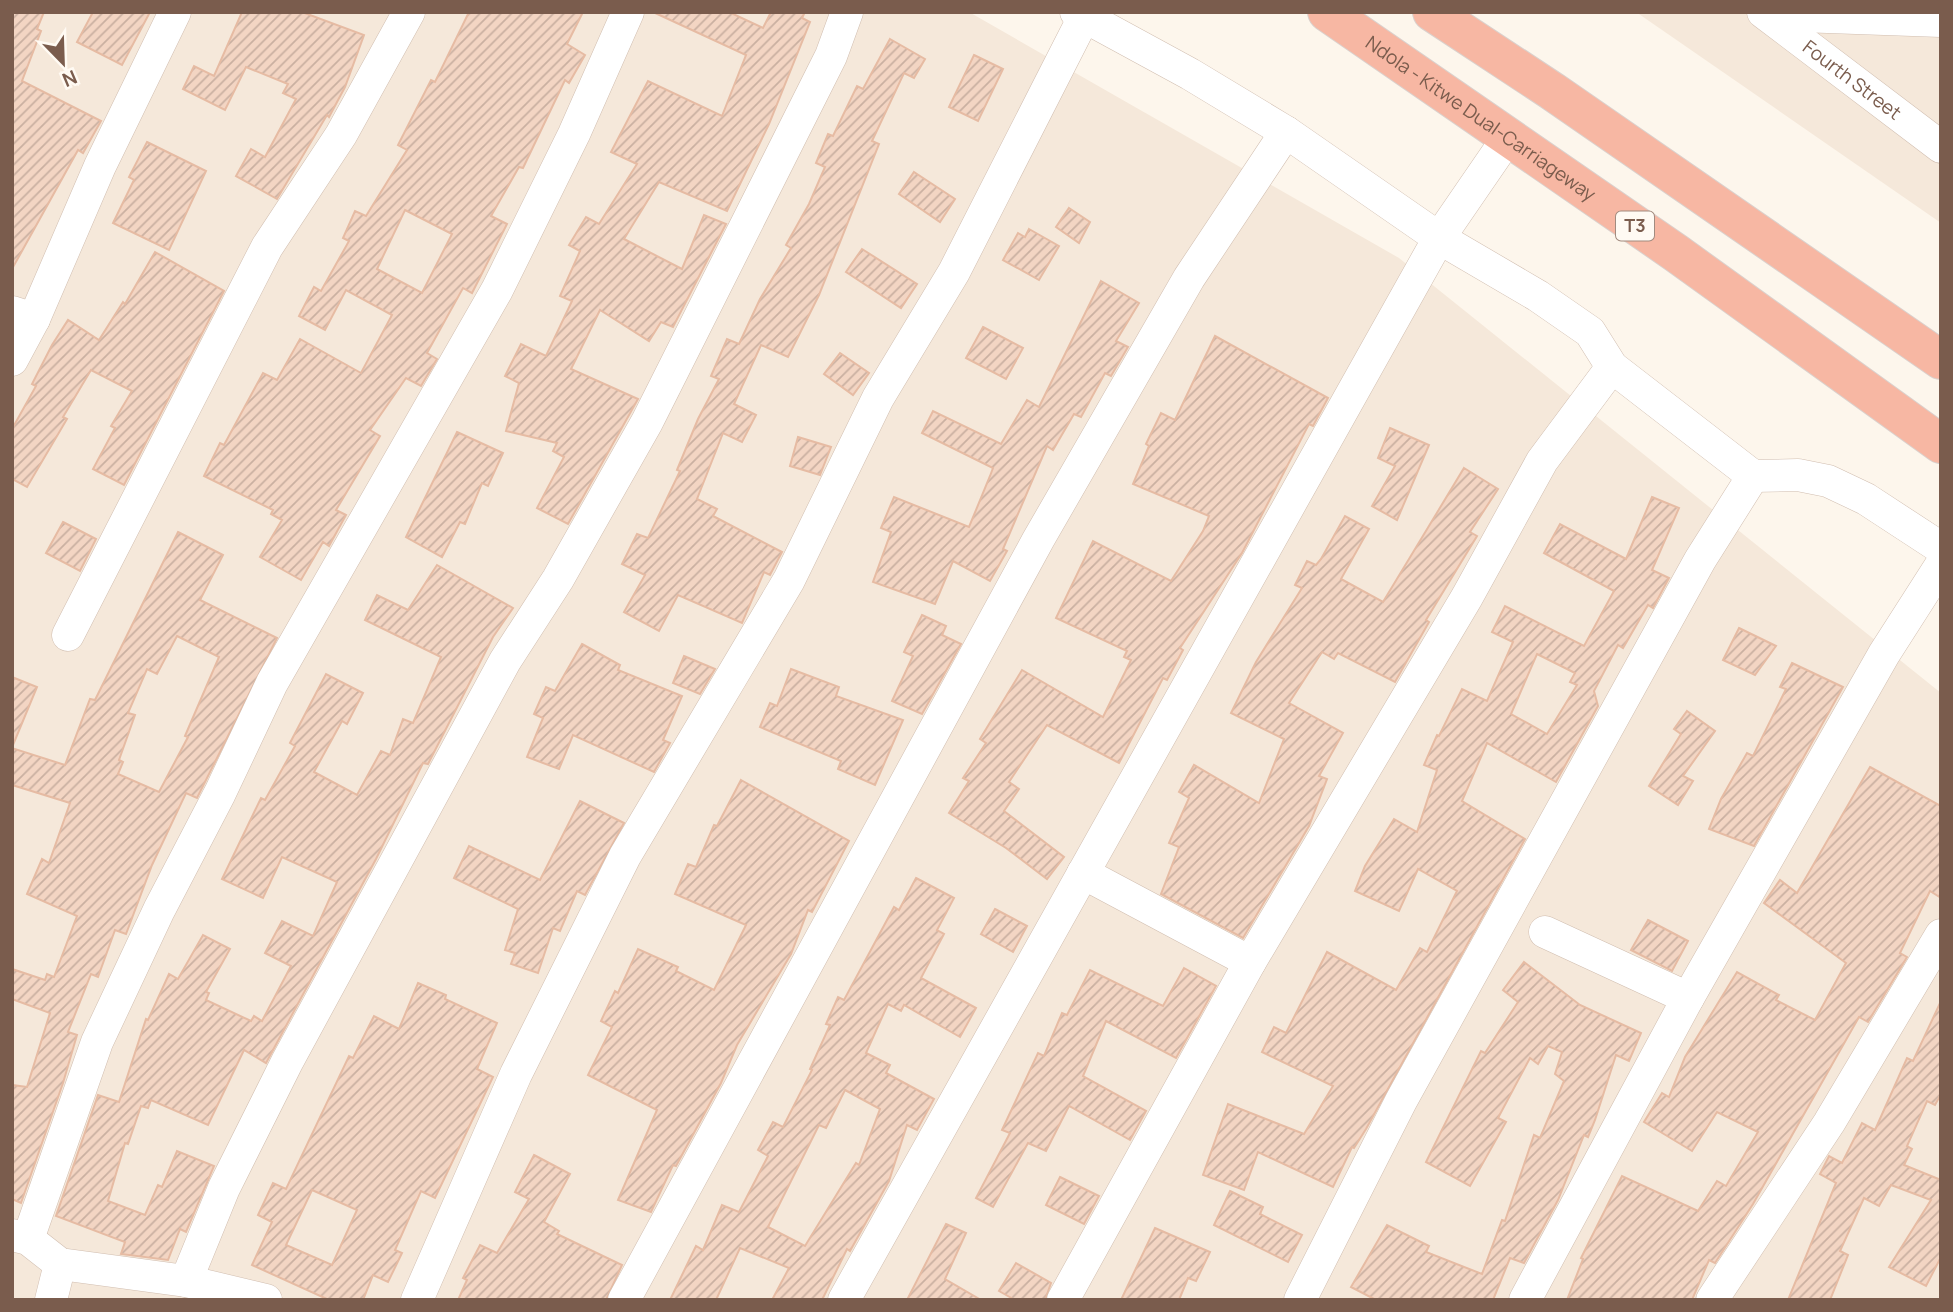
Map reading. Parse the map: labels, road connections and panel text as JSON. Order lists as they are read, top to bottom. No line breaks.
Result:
{"streets":{"highway":["Ndola - Kitwe Dual-Carriageway","T3"],"street":["Fourth Street"]},"north":"bottom right"}
